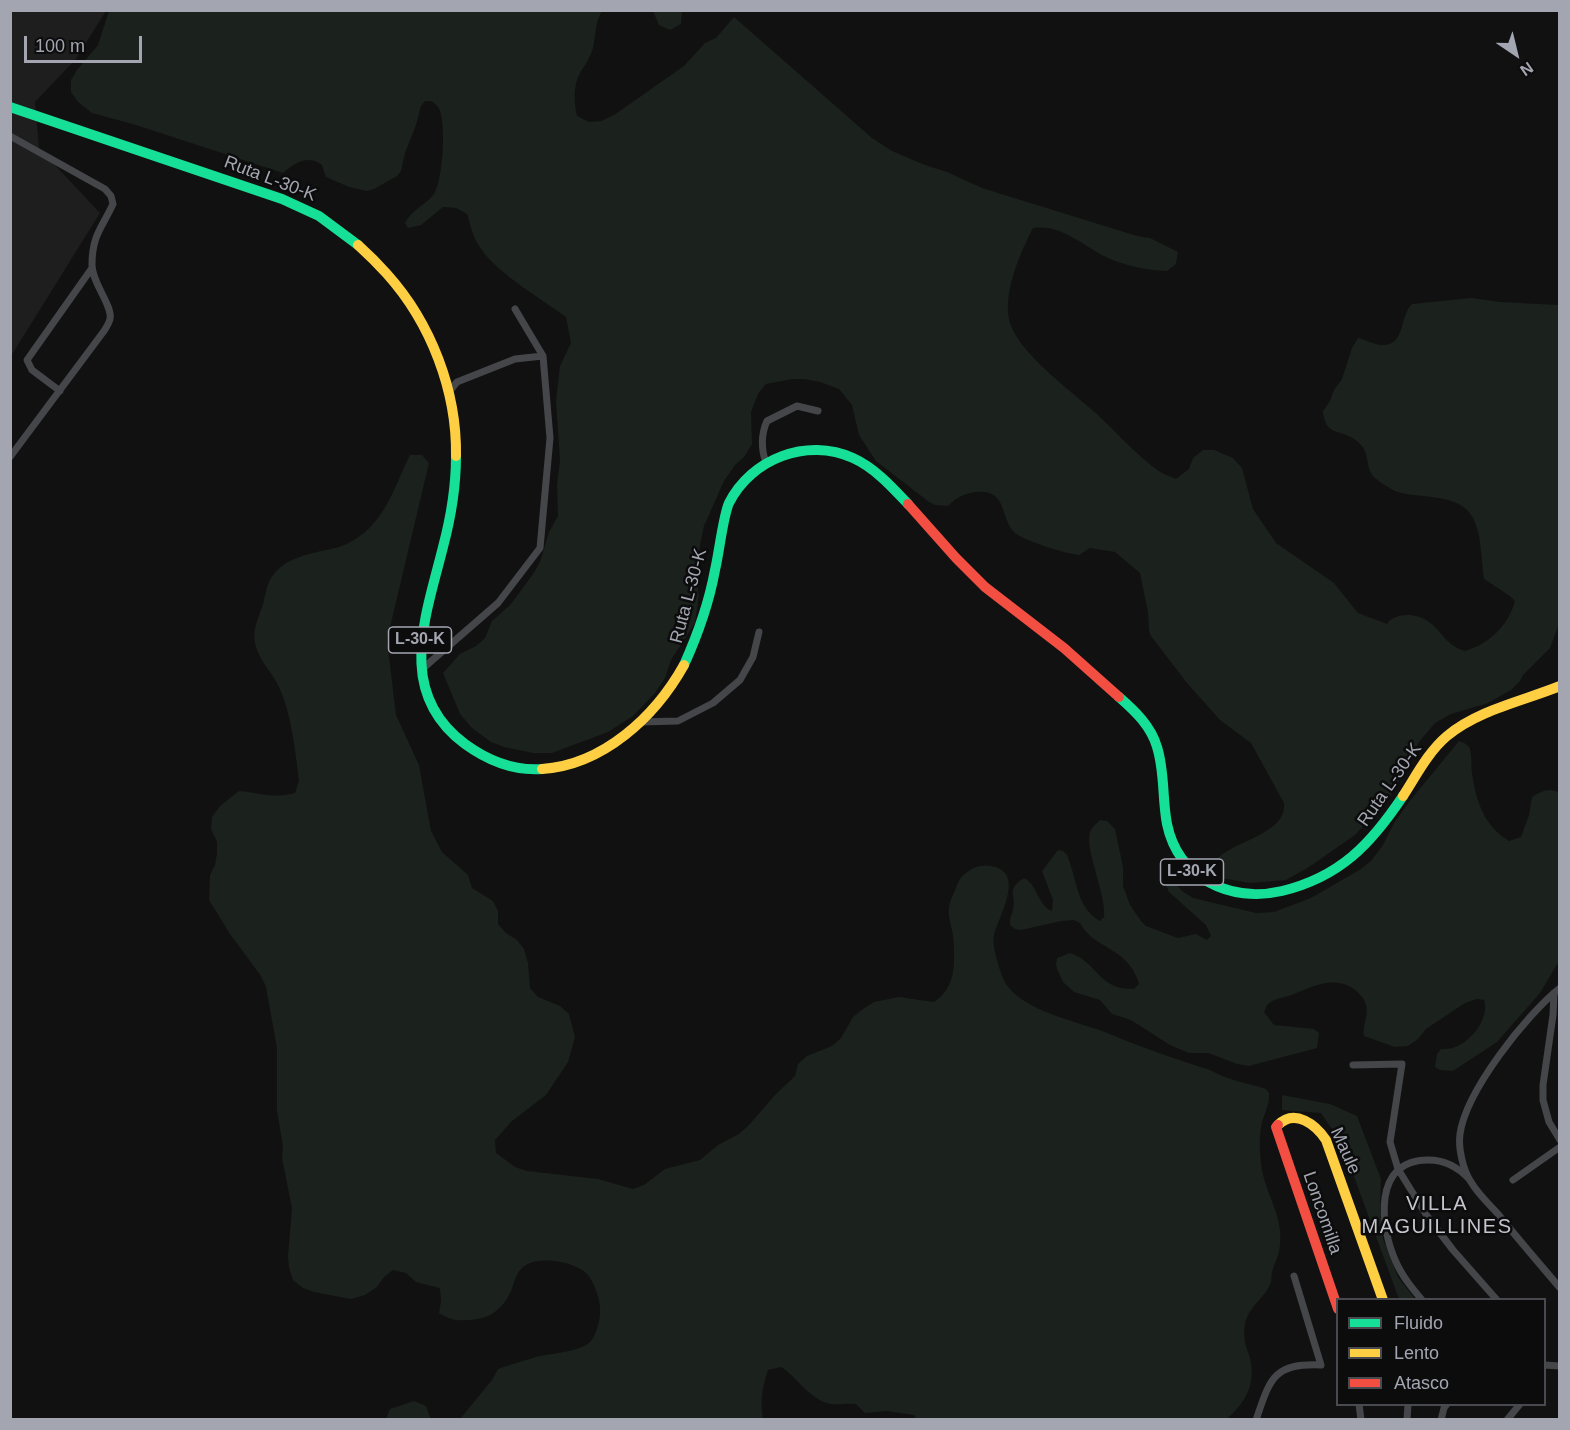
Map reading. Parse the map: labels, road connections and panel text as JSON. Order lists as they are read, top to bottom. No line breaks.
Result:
{"streets":{"main road":["Ruta L-30-K","L-30-K","Maule","Loncomilla"]},"crossings":[["Maule","Loncomilla"]],"districts":["VILLA MAGUILLINES"],"legend":["Fluido","Lento","Atasco"],"scale_bar":"100 m","north":"bottom right"}
